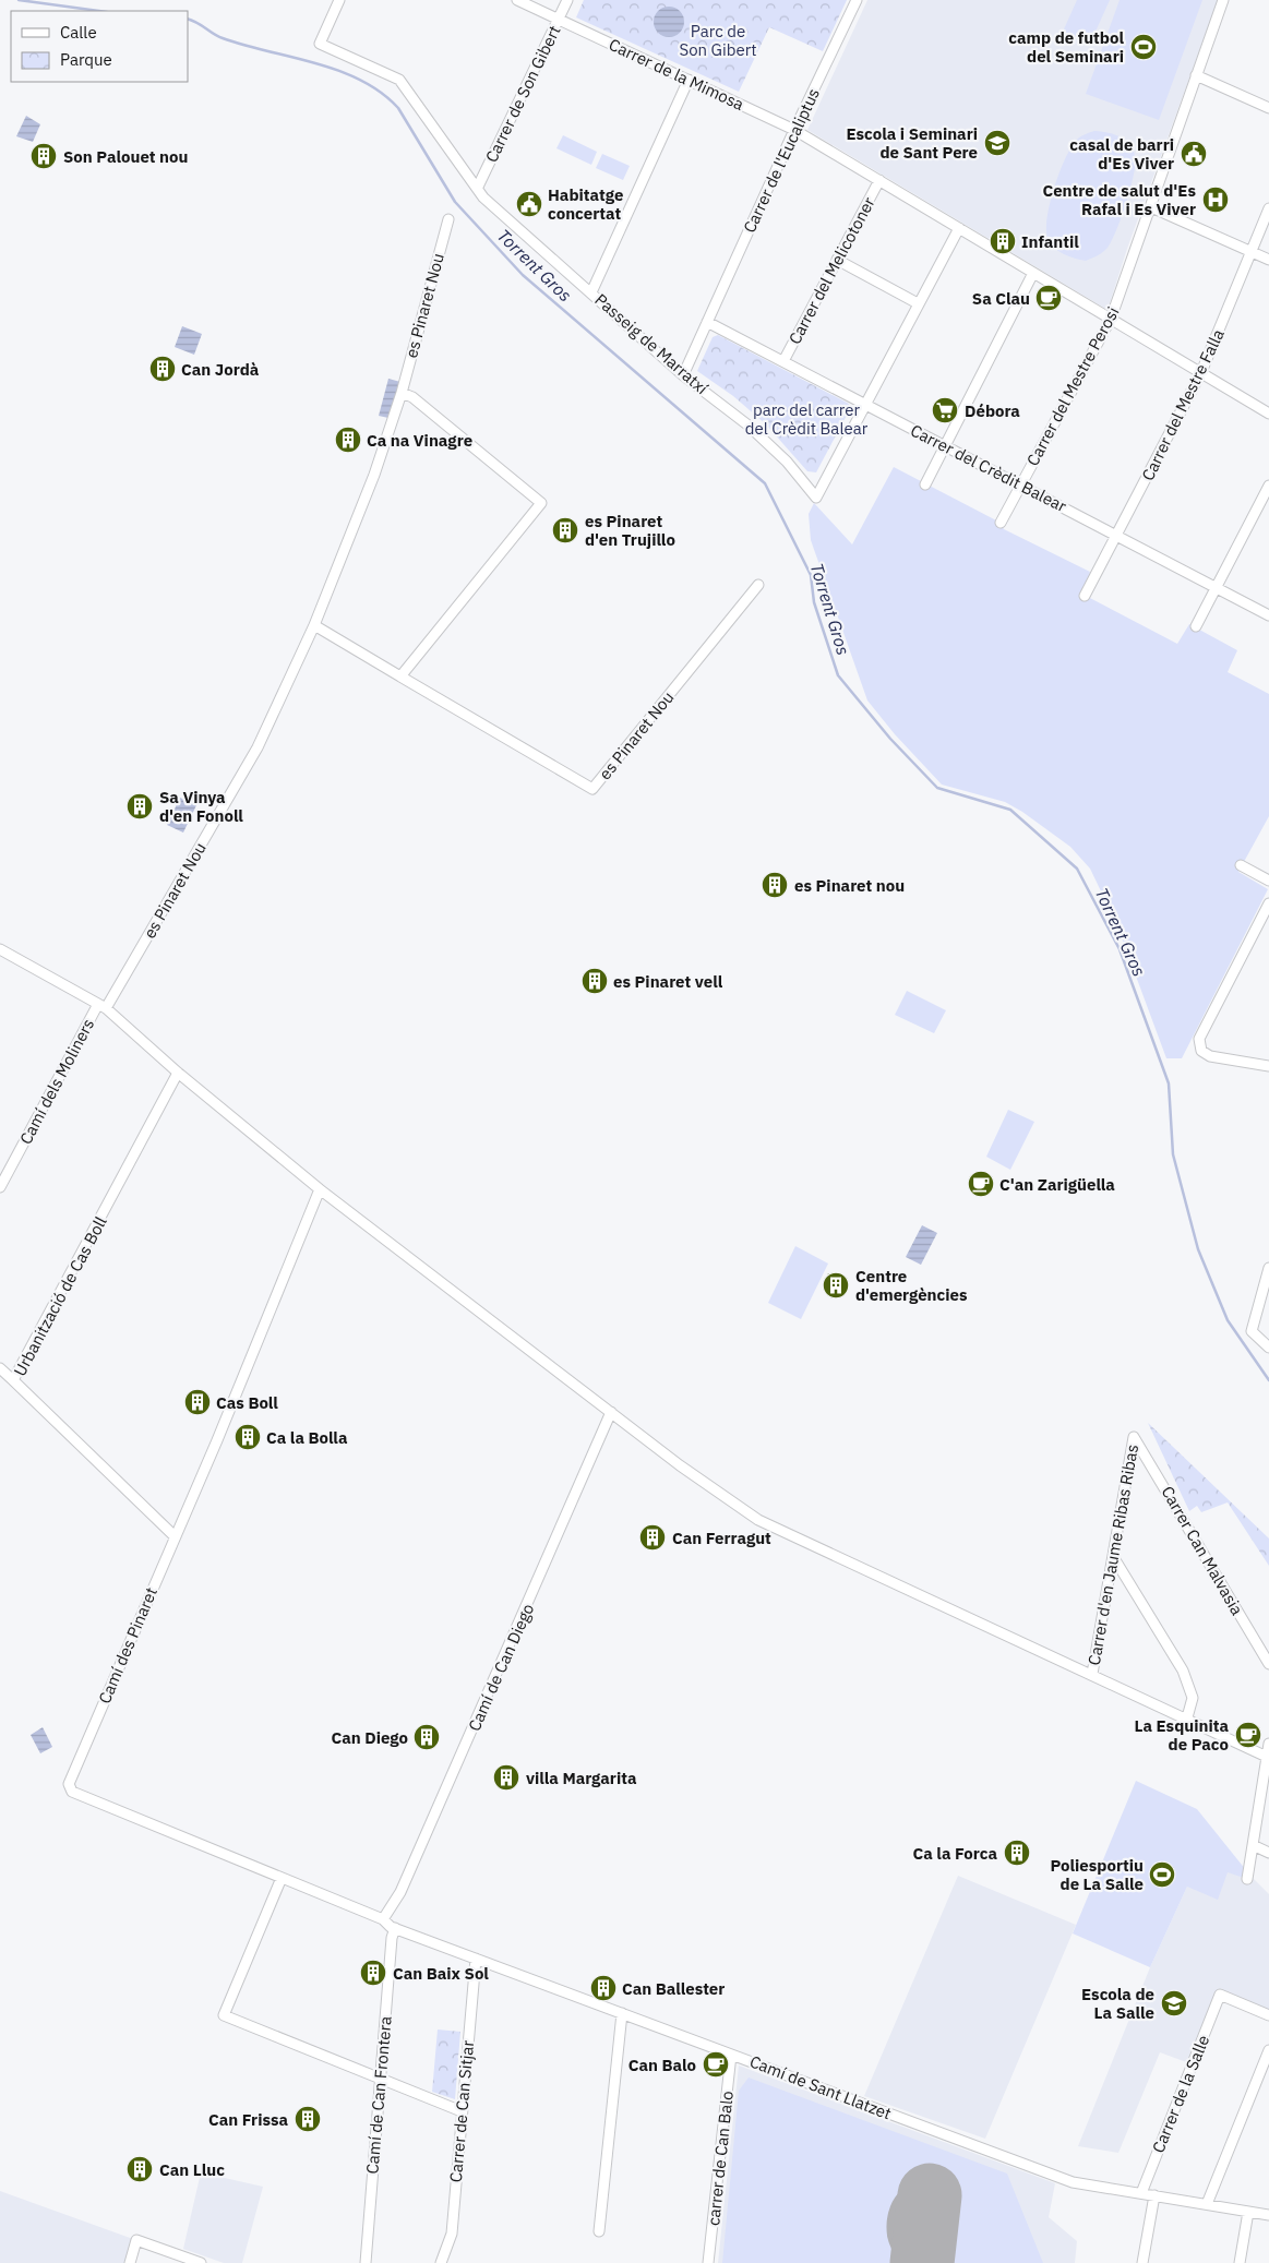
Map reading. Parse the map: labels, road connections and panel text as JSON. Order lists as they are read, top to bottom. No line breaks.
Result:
{"streets":{"street":["Carrer de la Mimosa","Carrer de Son Gibert","Carrer de l'Eucaliptus","Carrer del Melicotoner","es Pinaret Nou","Passeig de Marratxí","Carrer del Mestre Perosi","Carrer del Mestre Falla","Carrer del Crèdit Balear","Camí dels Moliners","Urbanització de Cas Boll","Carrer Can Malvasia","Carrer d'en Jaume Ribas Ribas","Camí des Pinaret","Camí de Can Diego","Camí de Sant Llatzet","Carrer de la Salle","Camí de Can Frontera","Carrer de Can Sitjar","carrer de Can Balo"]},"crossings":[["Carrer de la Mimosa","Carrer de Son Gibert"],["Carrer de la Mimosa","Carrer de l'Eucaliptus"],["Carrer de la Mimosa","Carrer del Melicotoner"],["Carrer de la Mimosa","Carrer del Mestre Perosi"],["Carrer de la Mimosa","Carrer del Mestre Falla"],["Carrer de Son Gibert","Passeig de Marratxí"],["Carrer de l'Eucaliptus","Passeig de Marratxí"],["Carrer de l'Eucaliptus","Carrer del Crèdit Balear"],["Carrer del Melicotoner","Carrer del Crèdit Balear"],["es Pinaret Nou","Camí dels Moliners"],["Passeig de Marratxí","Carrer del Crèdit Balear"],["Carrer del Mestre Perosi","Carrer del Crèdit Balear"],["Carrer del Mestre Falla","Carrer del Crèdit Balear"],["Urbanització de Cas Boll","Camí des Pinaret"],["Carrer Can Malvasia","Carrer d'en Jaume Ribas Ribas"],["Camí des Pinaret","Camí de Can Diego"],["Camí des Pinaret","Camí de Sant Llatzet"],["Camí de Can Diego","Camí de Sant Llatzet"],["Camí de Sant Llatzet","Carrer de la Salle"],["Camí de Sant Llatzet","Camí de Can Frontera"],["Camí de Sant Llatzet","Carrer de Can Sitjar"],["Camí de Sant Llatzet","carrer de Can Balo"]],"water":["Torrent Gros"],"parks":["Parc de Son Gibert","parc del carrer del Crèdit Balear"],"places":{"sports":["camp de futbol del Seminari","Poliesportiu de La Salle"],"school or university":["Escola i Seminari de Sant Pere","Escola de La Salle"],"public building":["casal de barri d'Es Viver","Habitatge concertat"],"building":["Son Palouet nou","Infantil","Can Jordà","Ca na Vinagre","es Pinaret d'en Trujillo","Sa Vinya d'en Fonoll","es Pinaret nou","es Pinaret vell","Centre d'emergències","Cas Boll","Ca la Bolla","Can Ferragut","Can Diego","villa Margarita","Ca la Forca","Can Baix Sol","Can Ballester","Can Frissa","Can Lluc"],"hospital":["Centre de salut d'Es Rafal i Es Viver"],"cafe":["Sa Clau","C'an Zarigüella","La Esquinita de Paco","Can Balo"],"supermarket":["Débora"]},"legend":["Calle","Parque"]}
